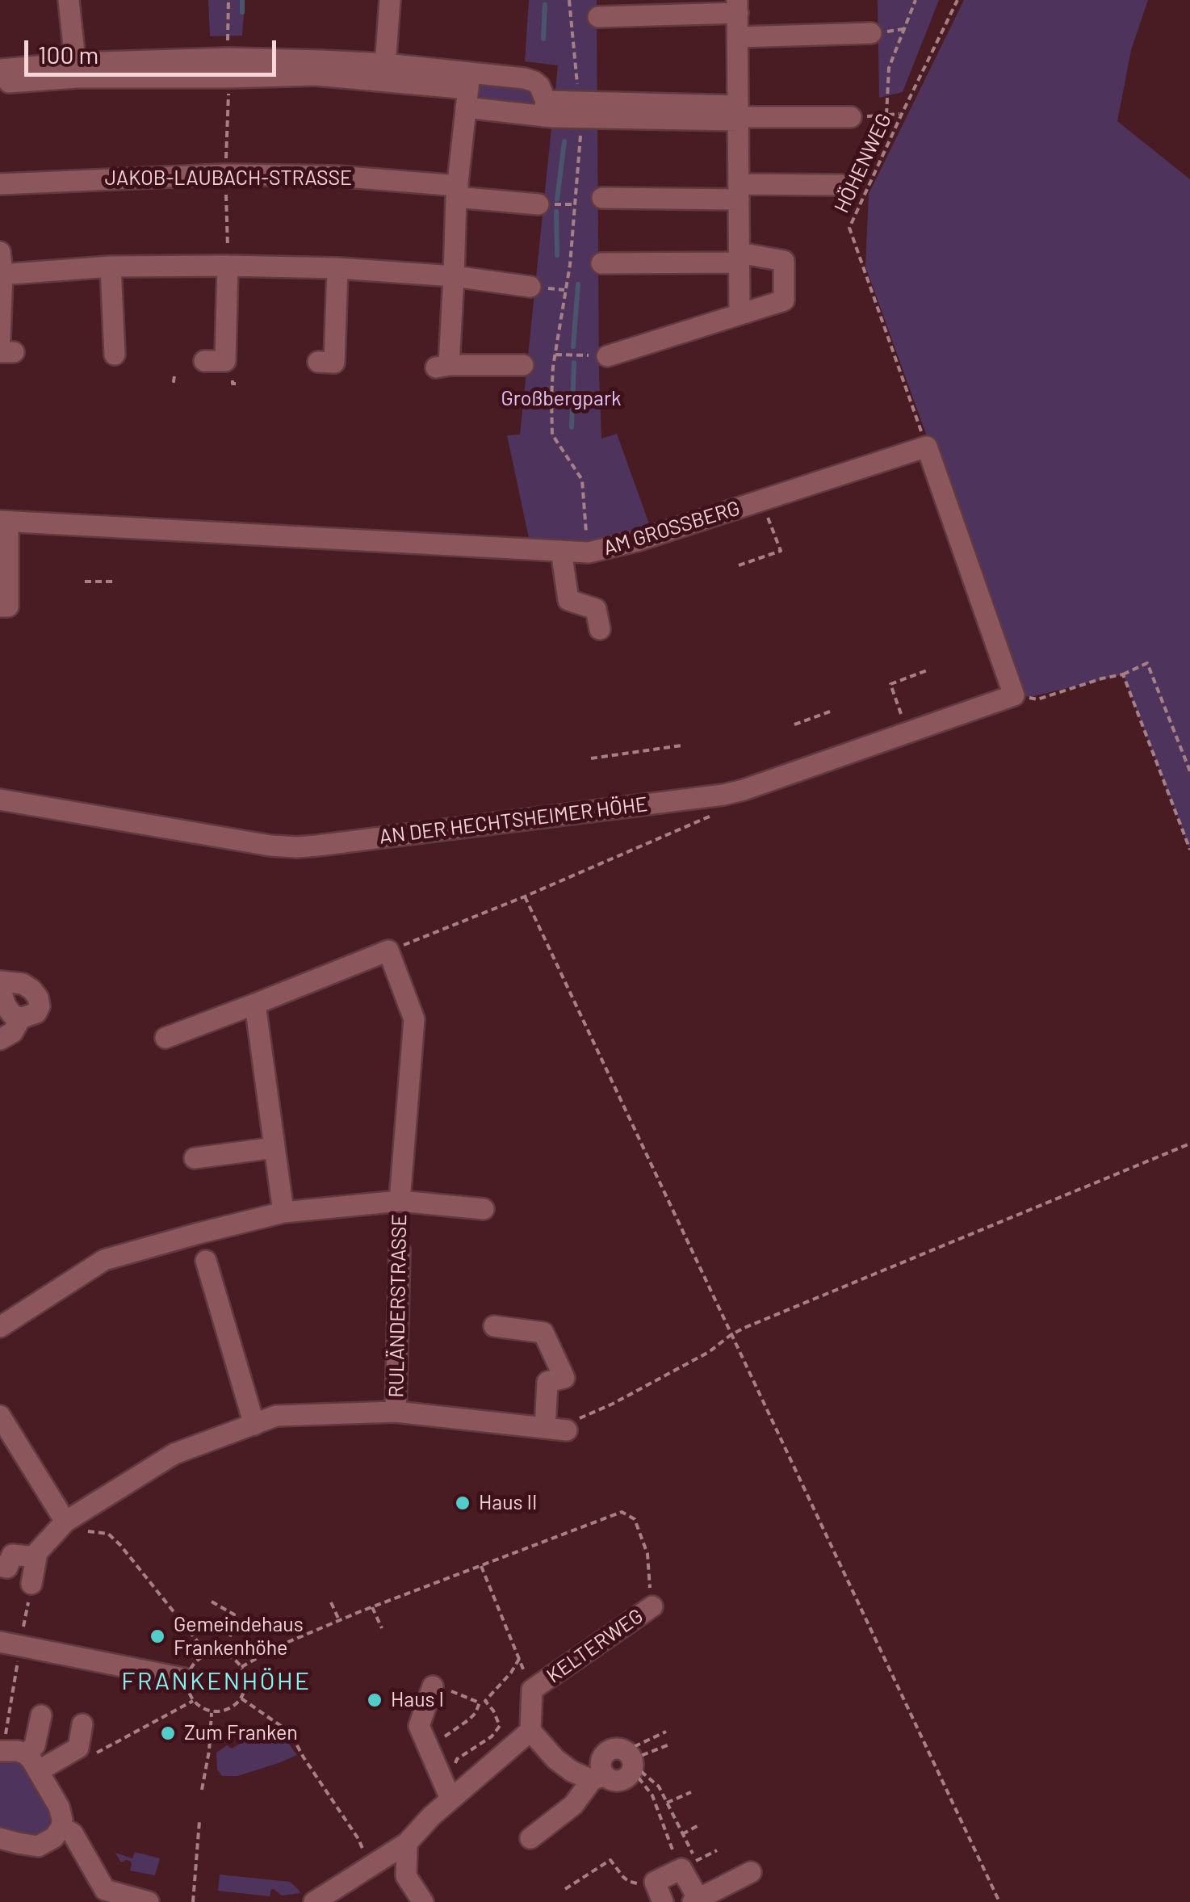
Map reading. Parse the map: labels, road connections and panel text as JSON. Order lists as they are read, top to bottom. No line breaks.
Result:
{"streets":{"street":["JAKOB-LAUBACH-STRASSE","AM GROSSBERG","AN DER HECHTSHEIMER HÖHE","RULÄNDERSTRASSE","KELTERWEG"],"path":["HÖHENWEG"]},"crossings":[["AM GROSSBERG","AN DER HECHTSHEIMER HÖHE"]],"districts":["FRANKENHÖHE"],"parks":["Großbergpark"],"places":["Haus II","Gemeindehaus Frankenhöhe","Haus I","Zum Franken"],"scale_bar":"100 m"}
